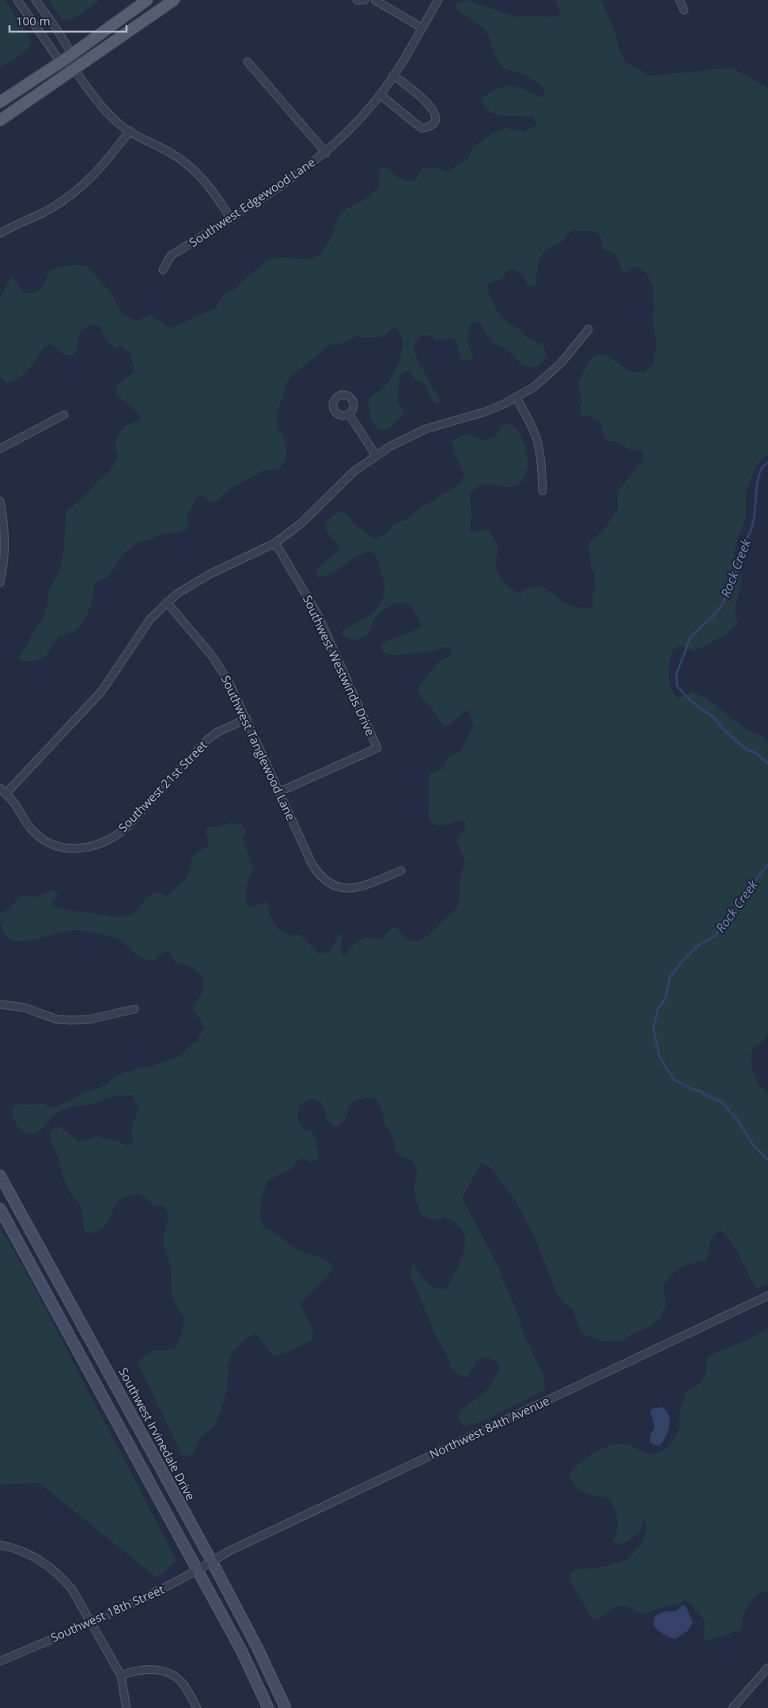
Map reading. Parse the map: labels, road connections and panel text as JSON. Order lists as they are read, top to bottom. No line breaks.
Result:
{"streets":{"main road":["Southwest Irvinedale Drive"],"street":["Southwest Edgewood Lane","Southwest Westwinds Drive","Southwest Tanglewood Lane","Southwest 21st Street","Northwest 84th Avenue","Southwest 18th Street"]},"crossings":[["Southwest Westwinds Drive","Southwest Tanglewood Lane"],["Southwest Tanglewood Lane","Southwest 21st Street"],["Northwest 84th Avenue","Southwest Irvinedale Drive"],["Northwest 84th Avenue","Southwest 18th Street"],["Southwest Irvinedale Drive","Southwest 18th Street"]],"water":["Rock Creek"],"scale_bar":"100 m"}
